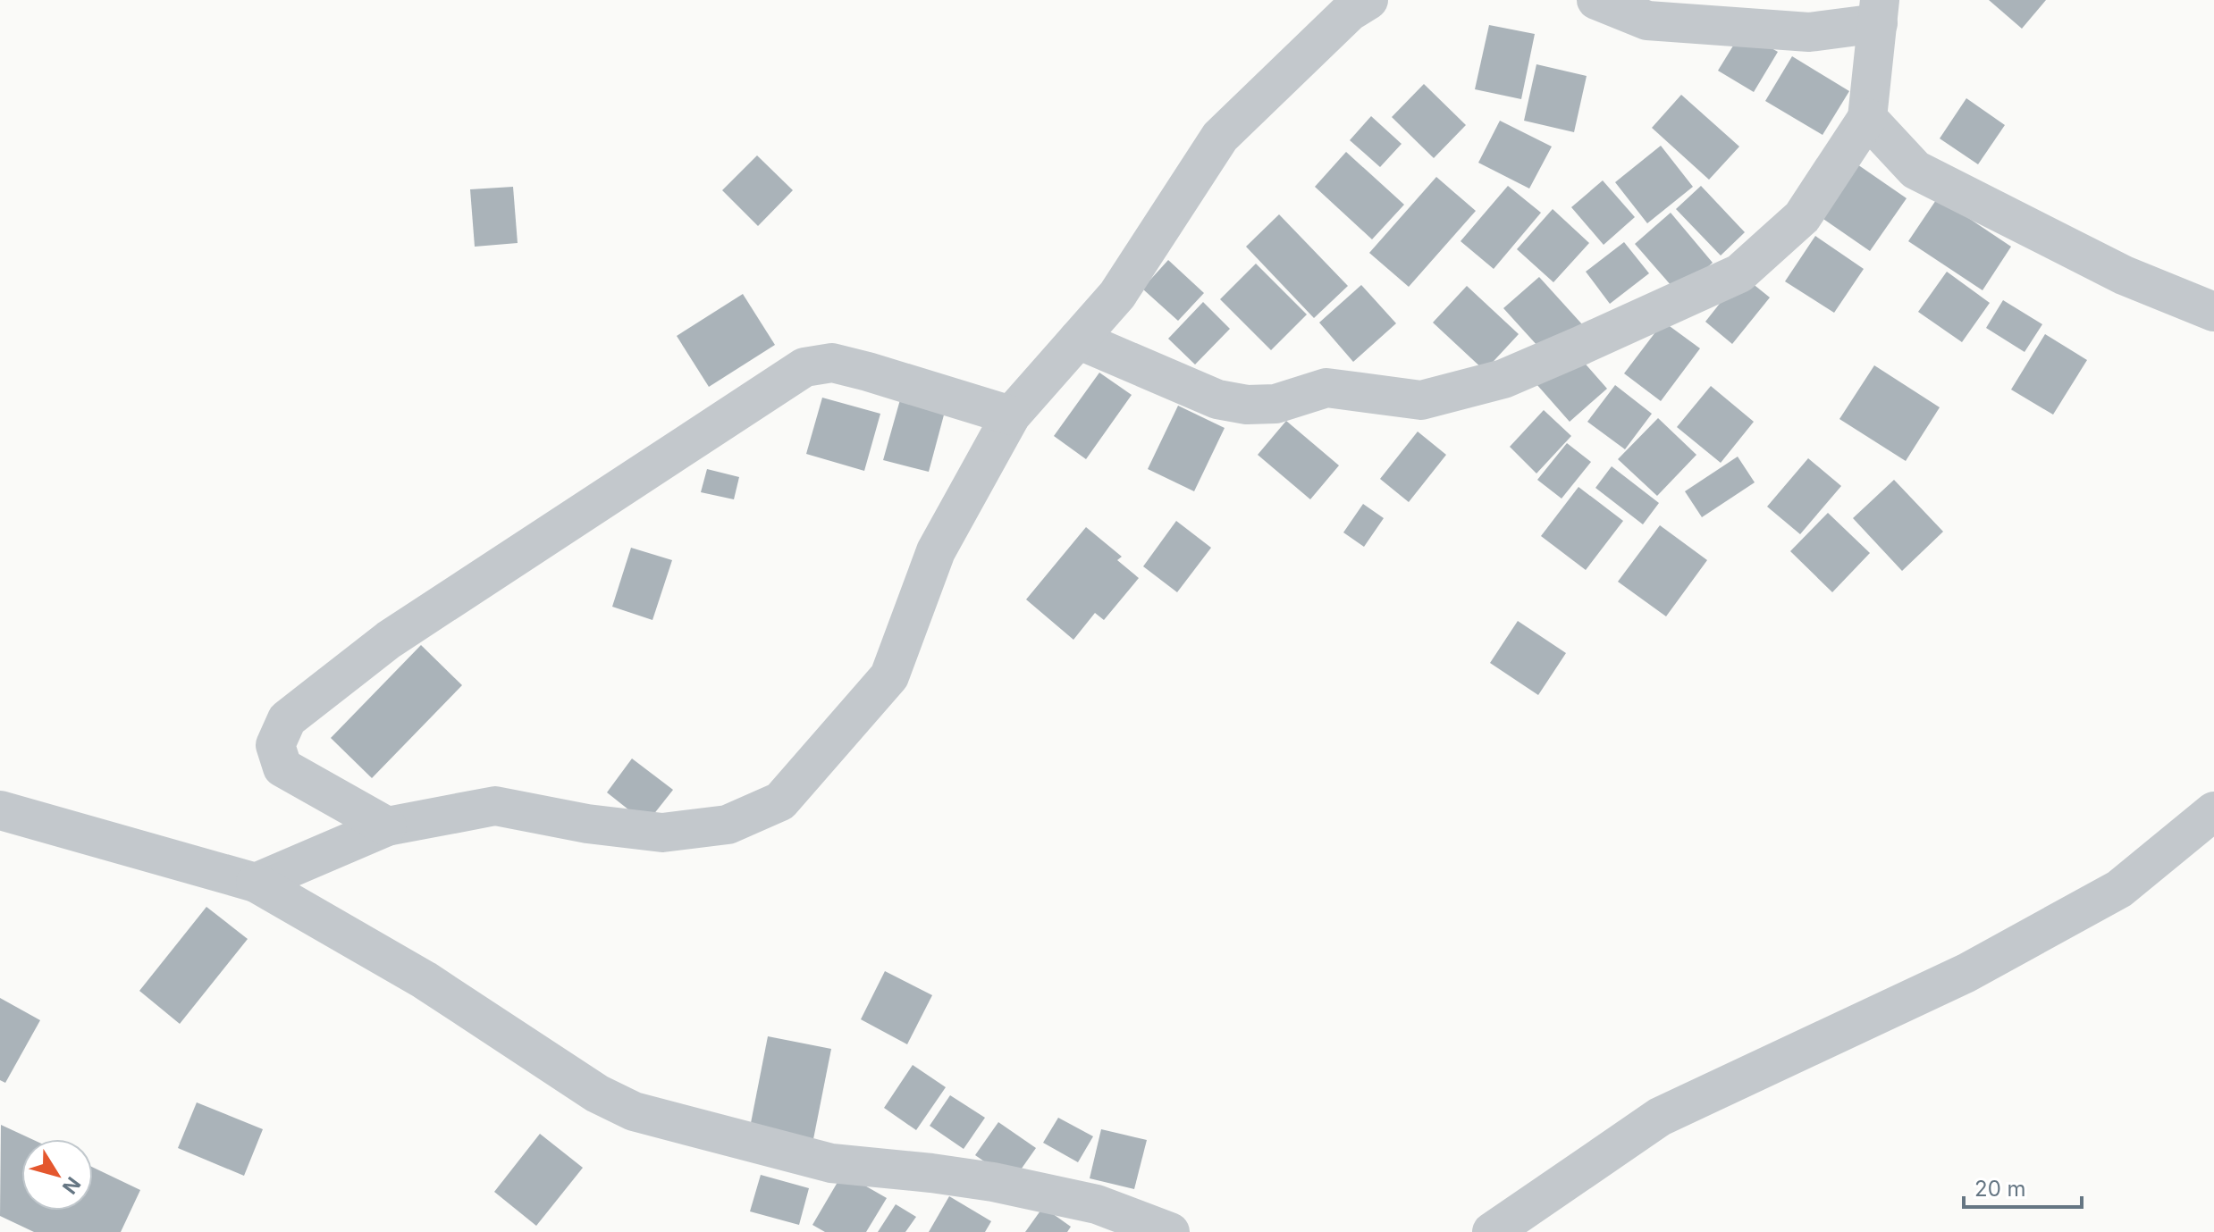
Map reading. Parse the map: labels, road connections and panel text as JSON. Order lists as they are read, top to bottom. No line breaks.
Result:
{"scale_bar":"20 m","north":"bottom right"}
